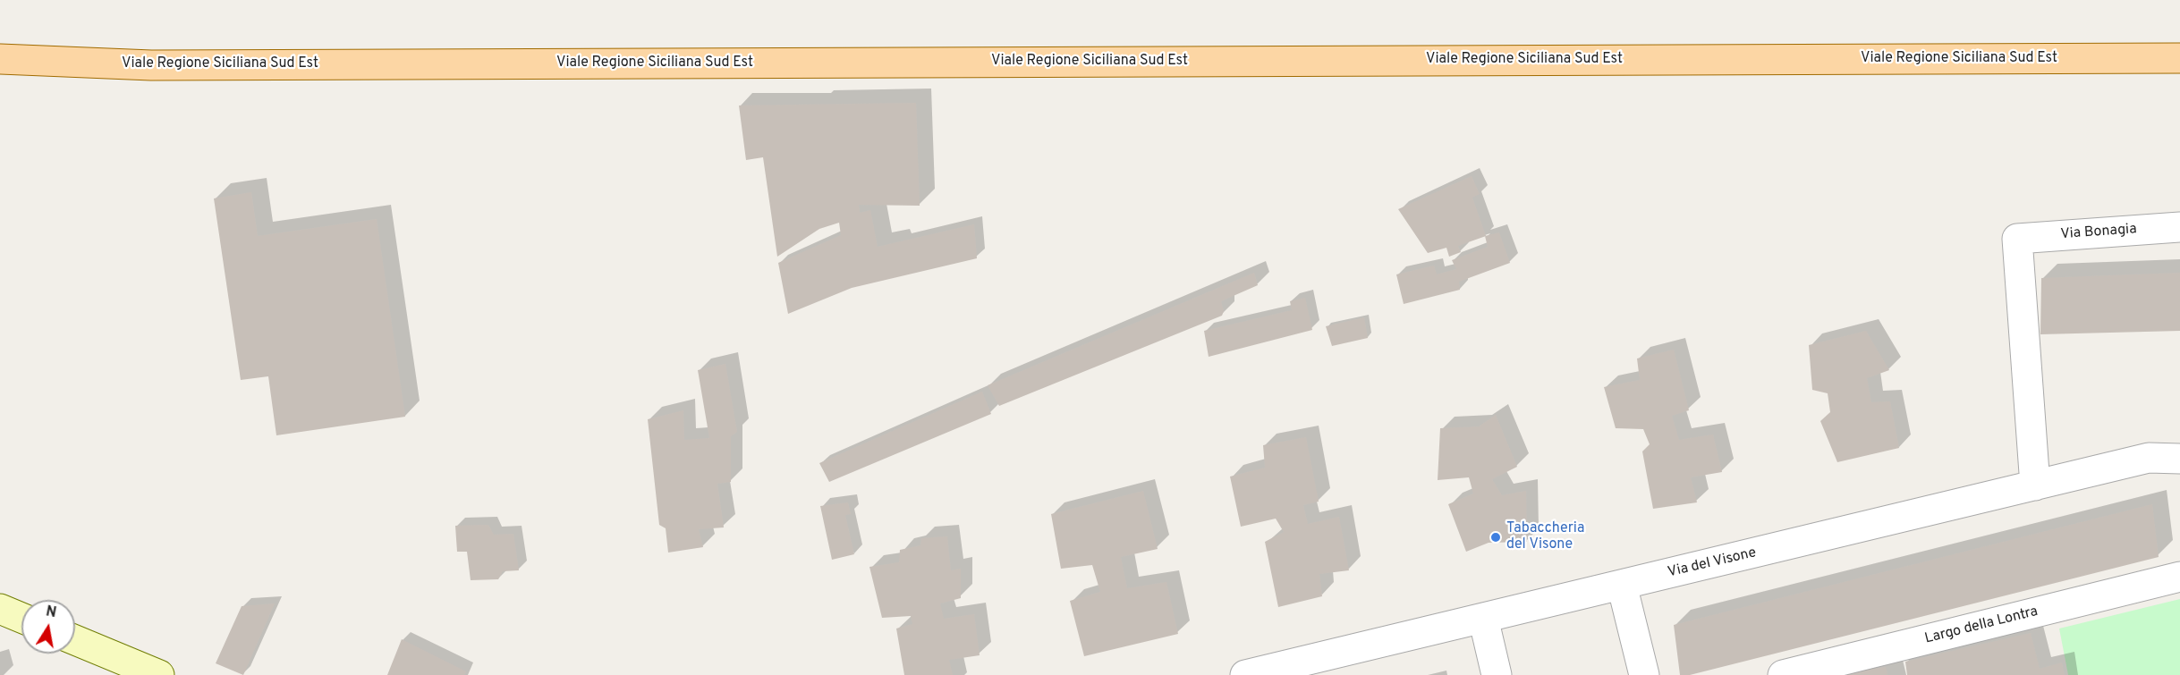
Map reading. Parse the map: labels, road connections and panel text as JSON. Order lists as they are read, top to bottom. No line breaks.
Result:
{"streets":{"main road":["Viale Regione Siciliana Sud Est"],"street":["Via Bonagia","Via del Visone","Largo della Lontra"]},"crossings":[["Via Bonagia","Via del Visone"]],"places":["Tabaccheria del Visone"],"north":"top"}
